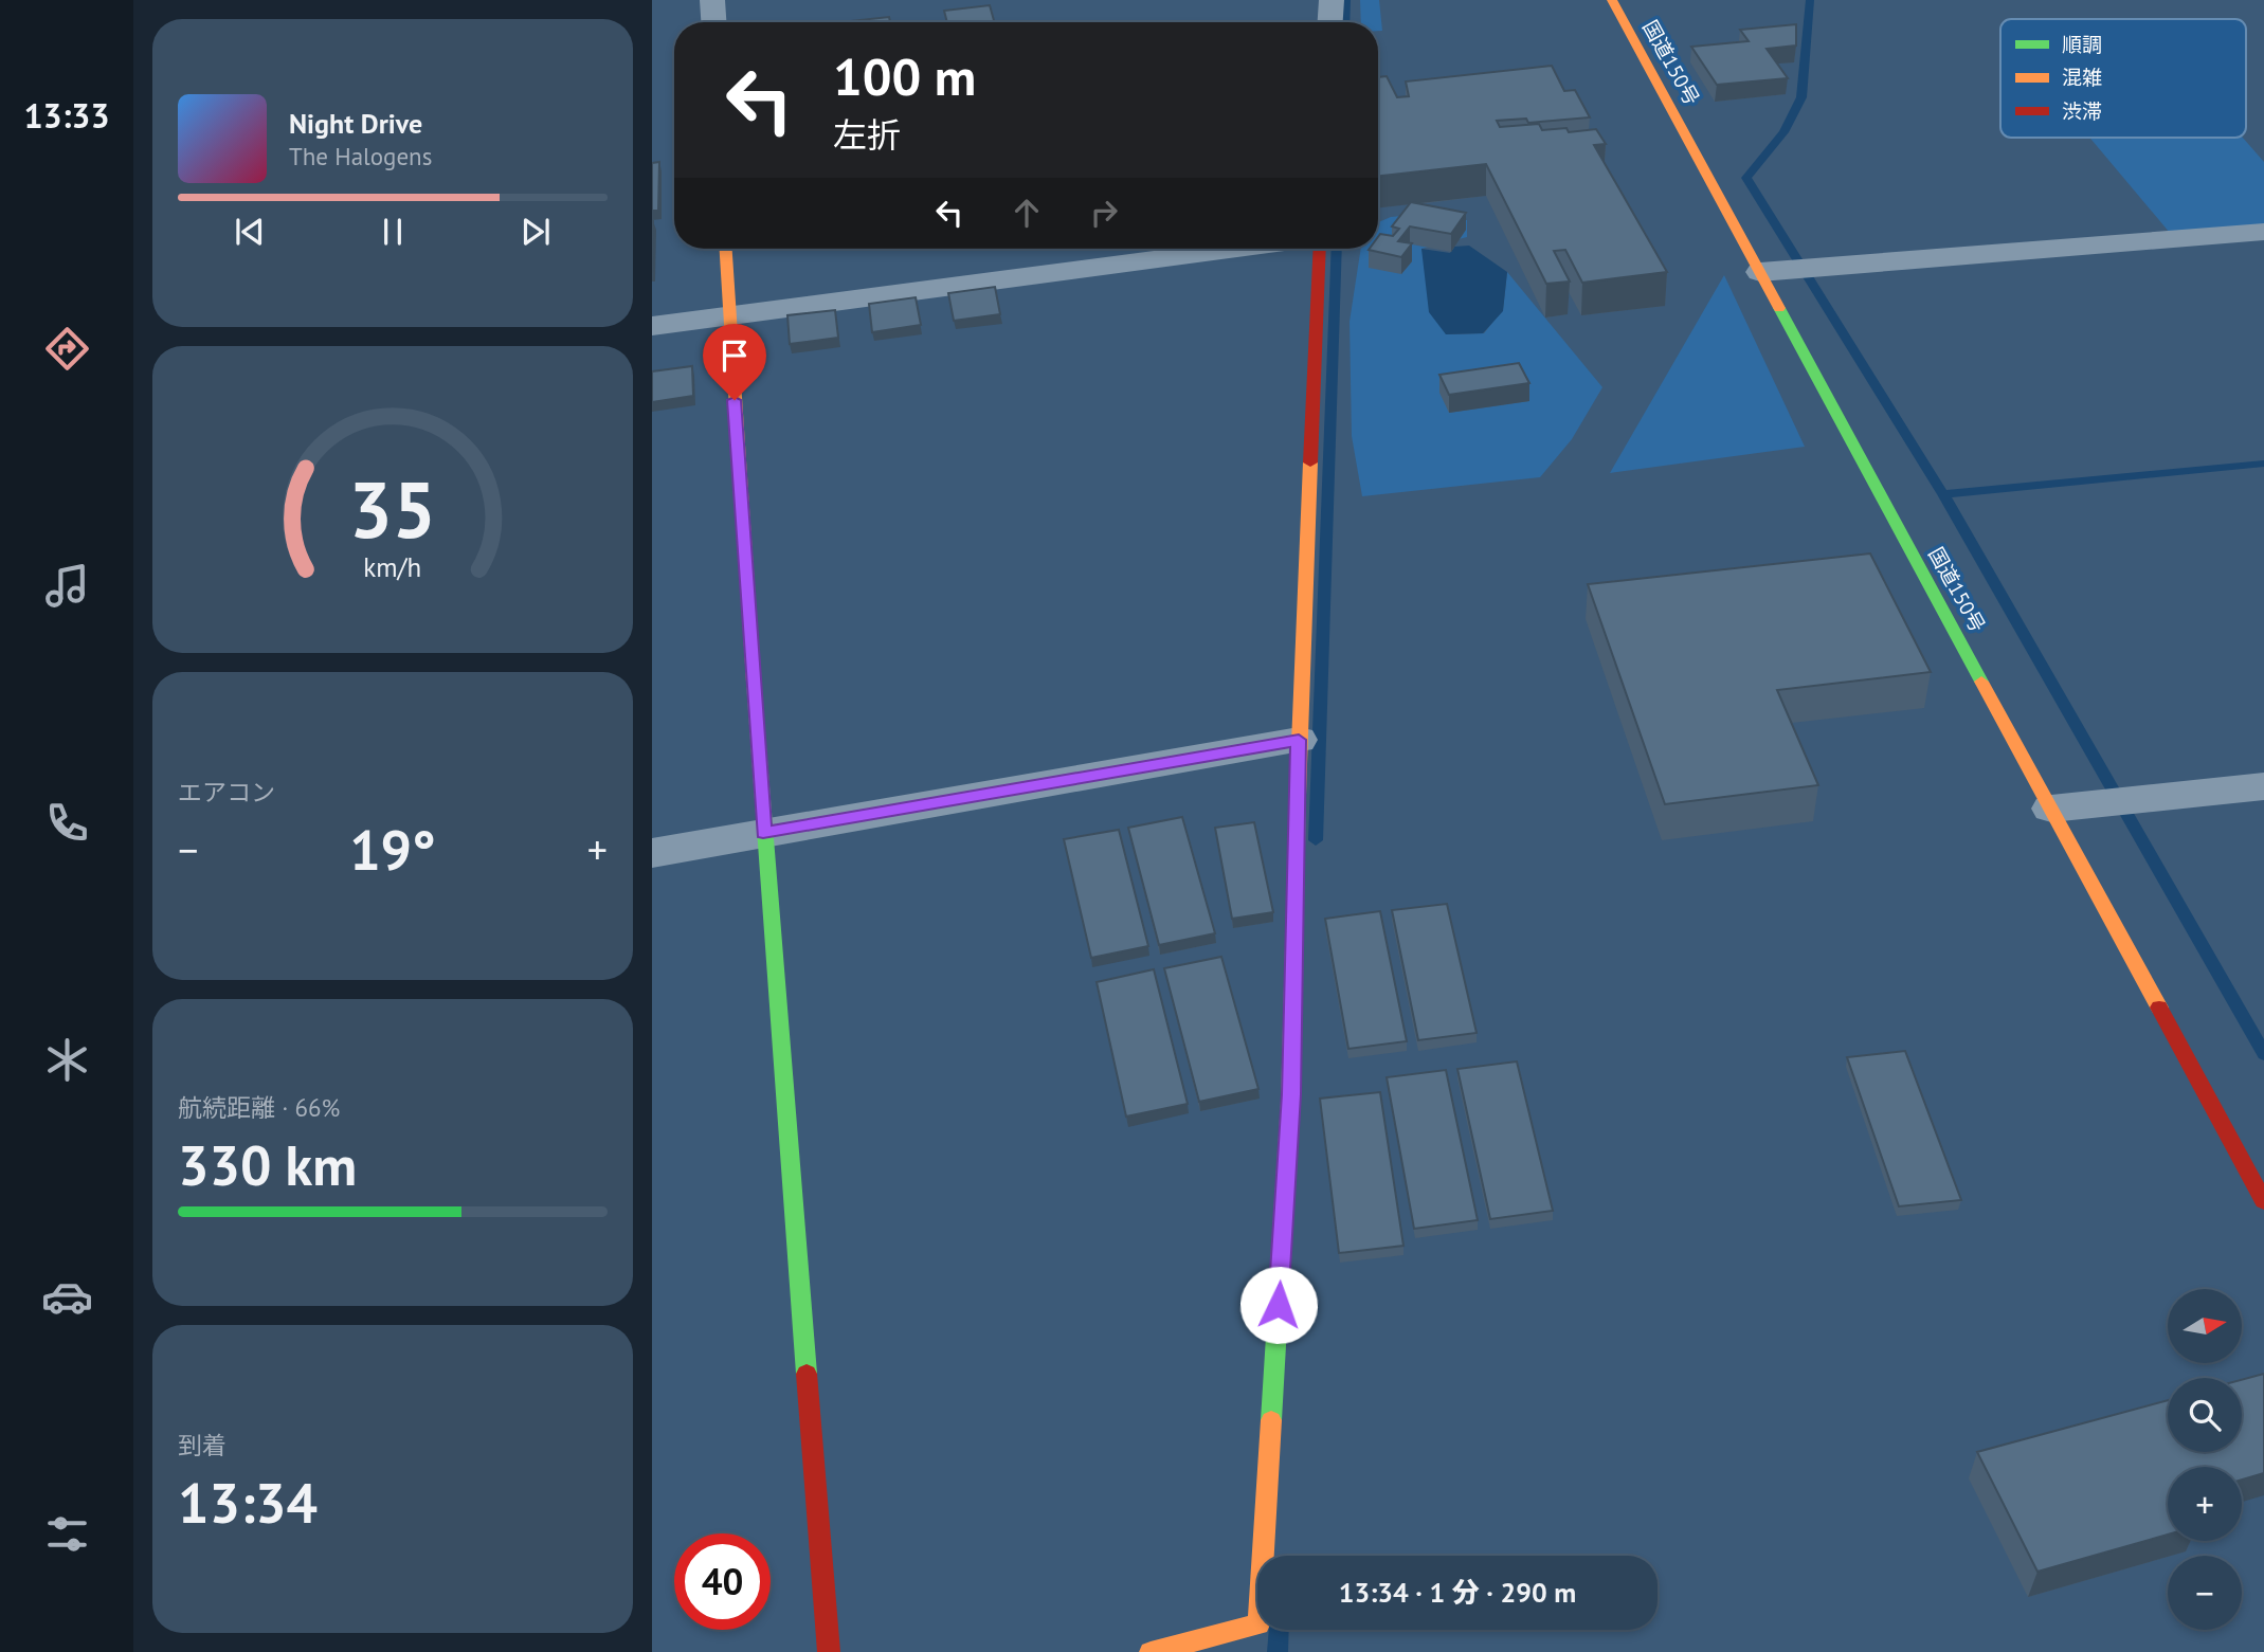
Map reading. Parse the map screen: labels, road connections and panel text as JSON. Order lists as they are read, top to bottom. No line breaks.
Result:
{"streets":{"main road":["国道150号"]},"legend":["順調","混雑","渋滞"],"north":"right","page":{"tabs":"13:33","turn":["100 m","左折"],"song":["Night Drive","The Halogens"],"tile":["エアコン",["航続距離 · 66%","330 km"],["到着","13:34"]],"heat":["−","19°","+"],"map_buttons":["+","−"],"limit":"40","trip":"13:34 · 1 分 · 290 m","gauge":["35","km/h"]}}
